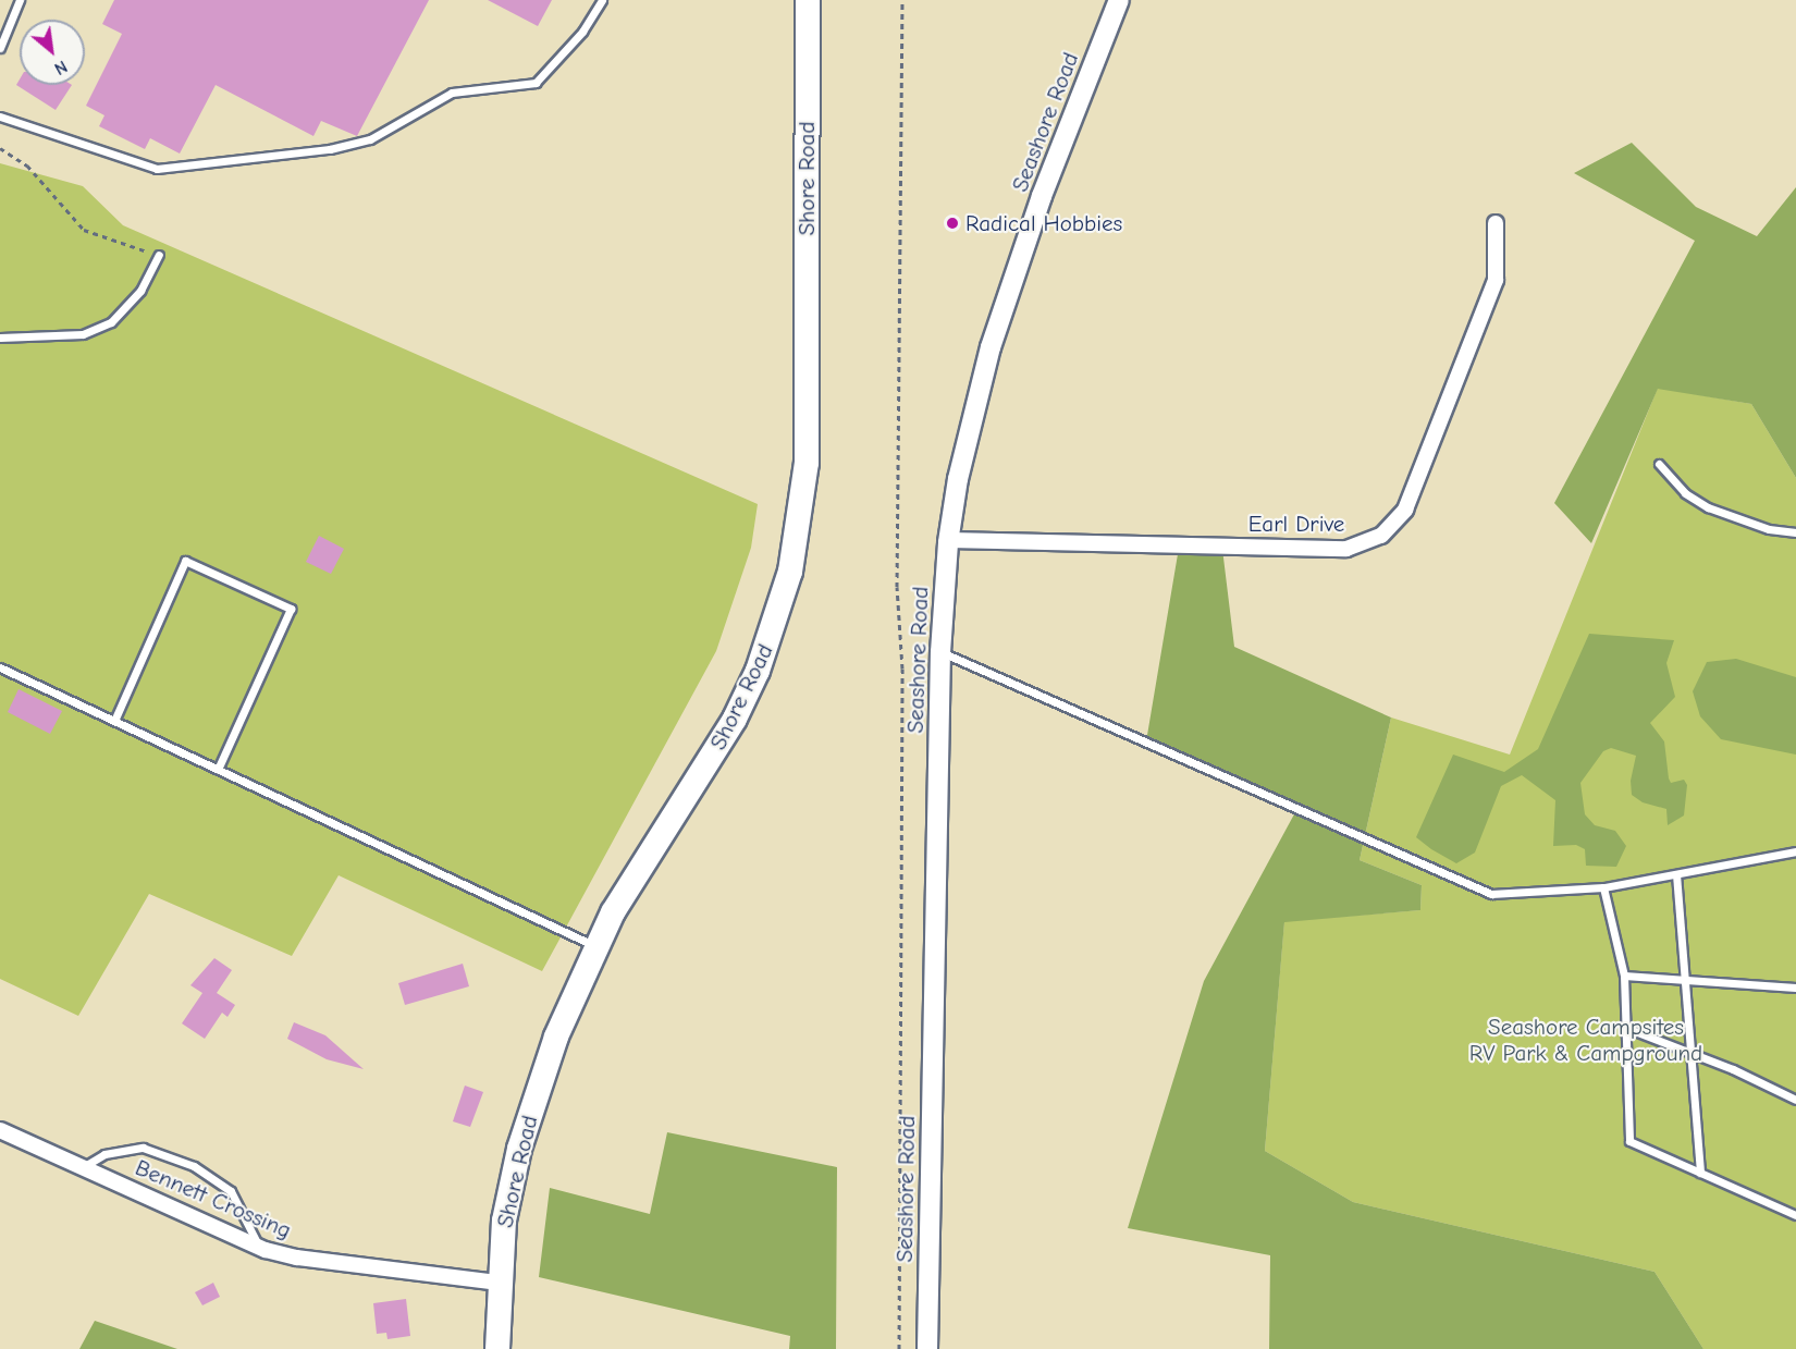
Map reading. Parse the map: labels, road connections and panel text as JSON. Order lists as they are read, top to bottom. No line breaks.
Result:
{"streets":{"main road":["Shore Road"],"street":["Seashore Road","Earl Drive","Bennett Crossing"]},"crossings":[["Seashore Road","Earl Drive"],["Shore Road","Bennett Crossing"]],"parks":["Seashore Campsites RV Park & Campground"],"places":["Radical Hobbies"],"north":"bottom right"}
